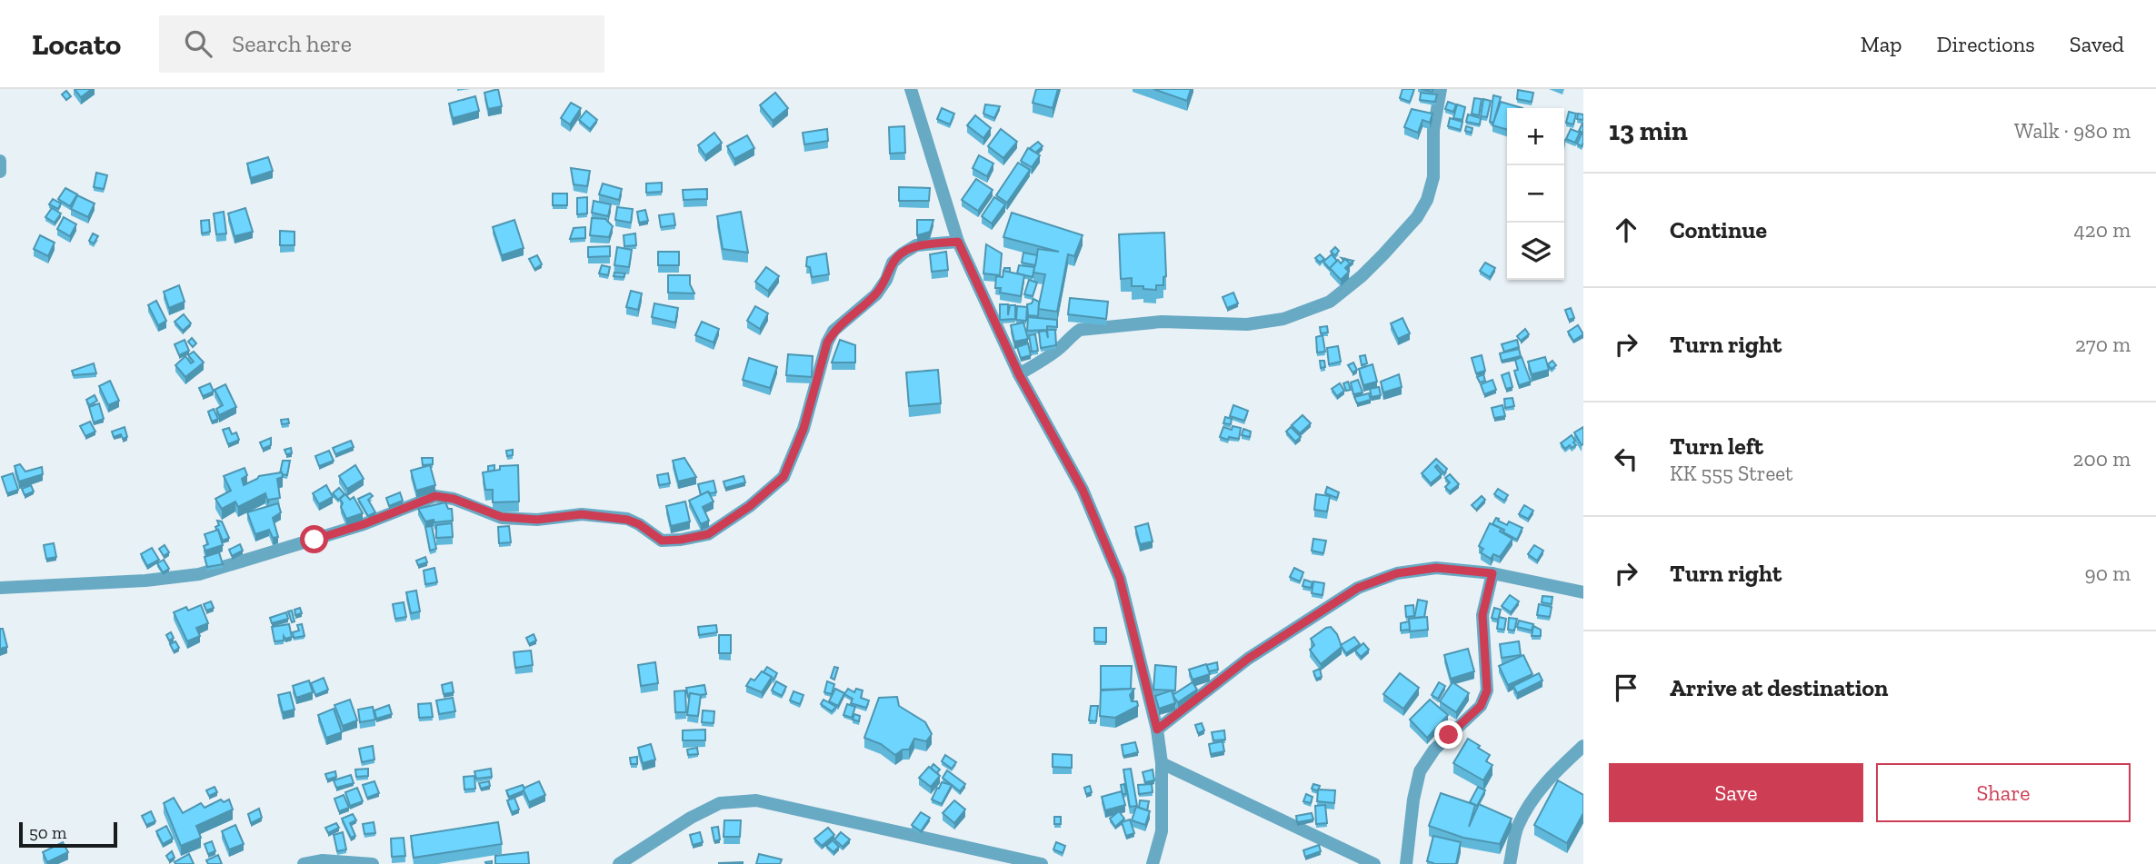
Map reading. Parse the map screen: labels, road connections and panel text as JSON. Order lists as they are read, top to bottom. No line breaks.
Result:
{"scale_bar":"50 m","page":{"header":"Locato","search":"Search here","nav":["Map","Directions","Saved"],"heading":["13 min","Walk · 980 m"],"map_buttons":["+","−"],"list":[["Continue","420 m"],["Turn right","270 m"],["Turn left","KK 555 Street","200 m"],["Turn right","90 m"],"Arrive at destination"],"buttons":["Save","Share"],"scale":"50 m"}}
